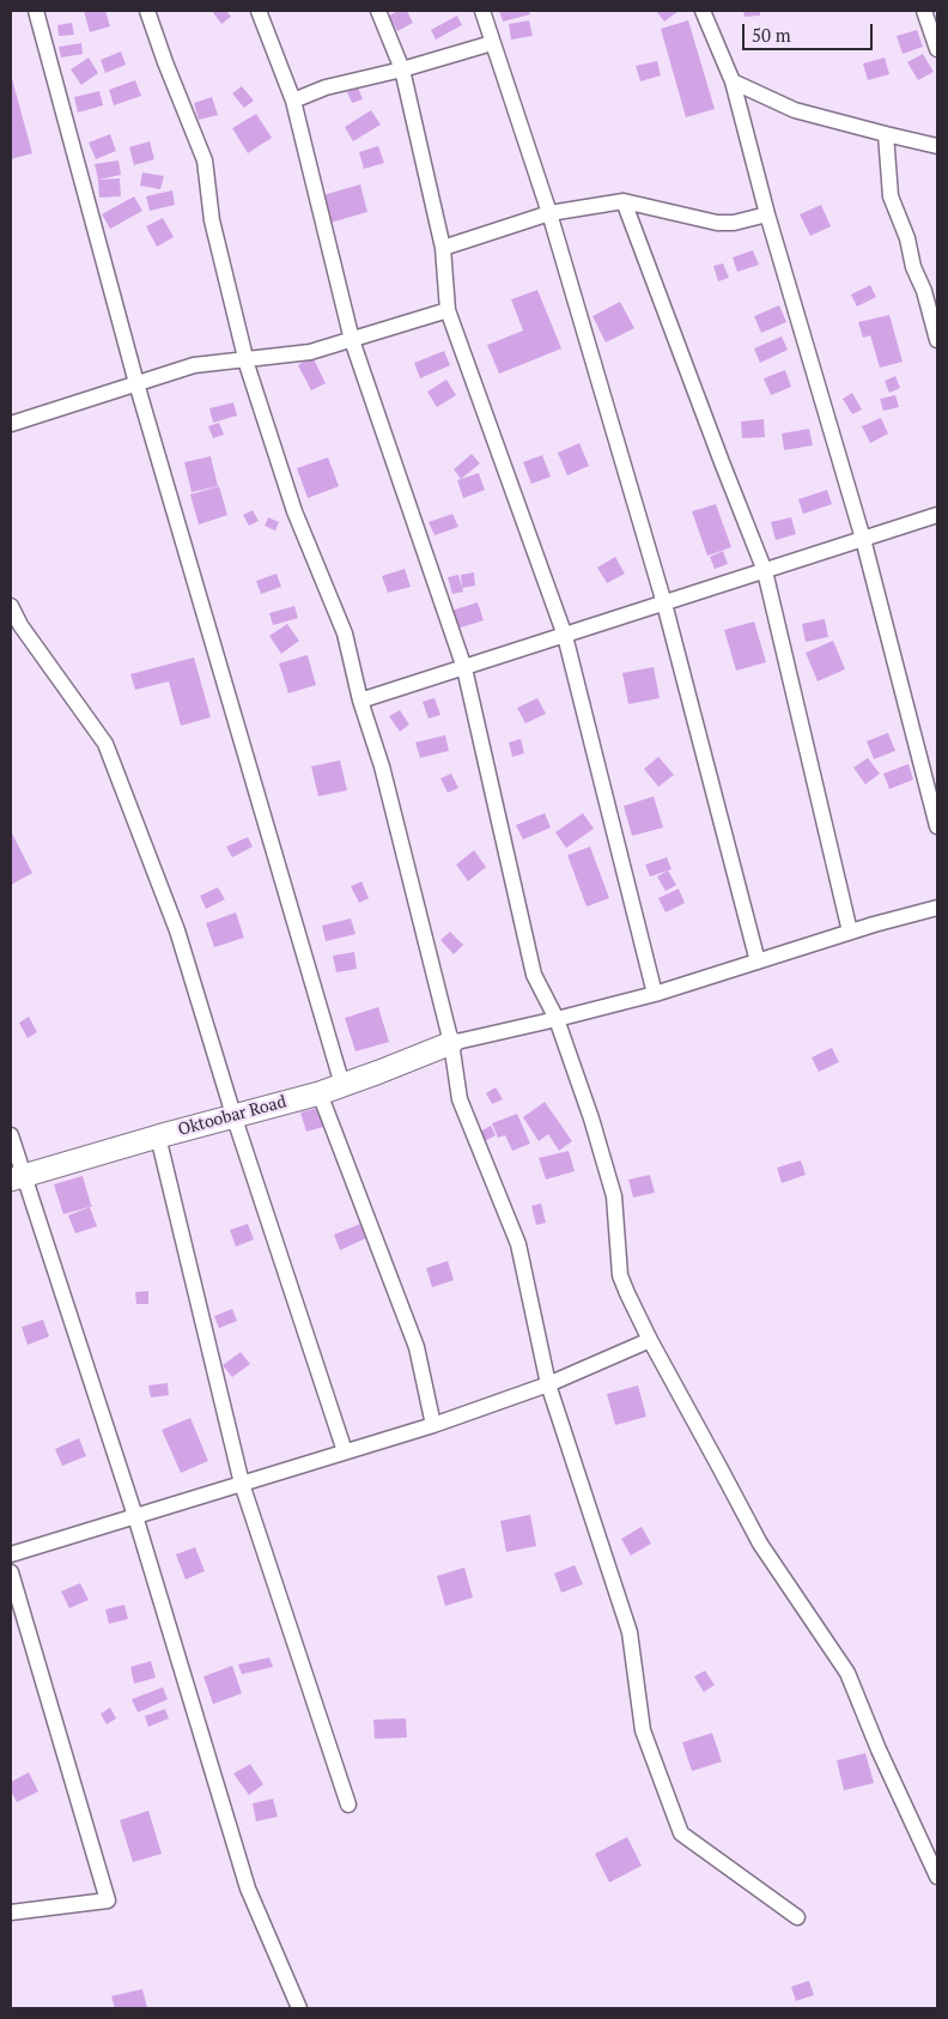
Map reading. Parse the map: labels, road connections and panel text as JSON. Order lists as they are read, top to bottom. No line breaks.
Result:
{"streets":{"street":["Oktoobar Road"]},"scale_bar":"50 m"}
